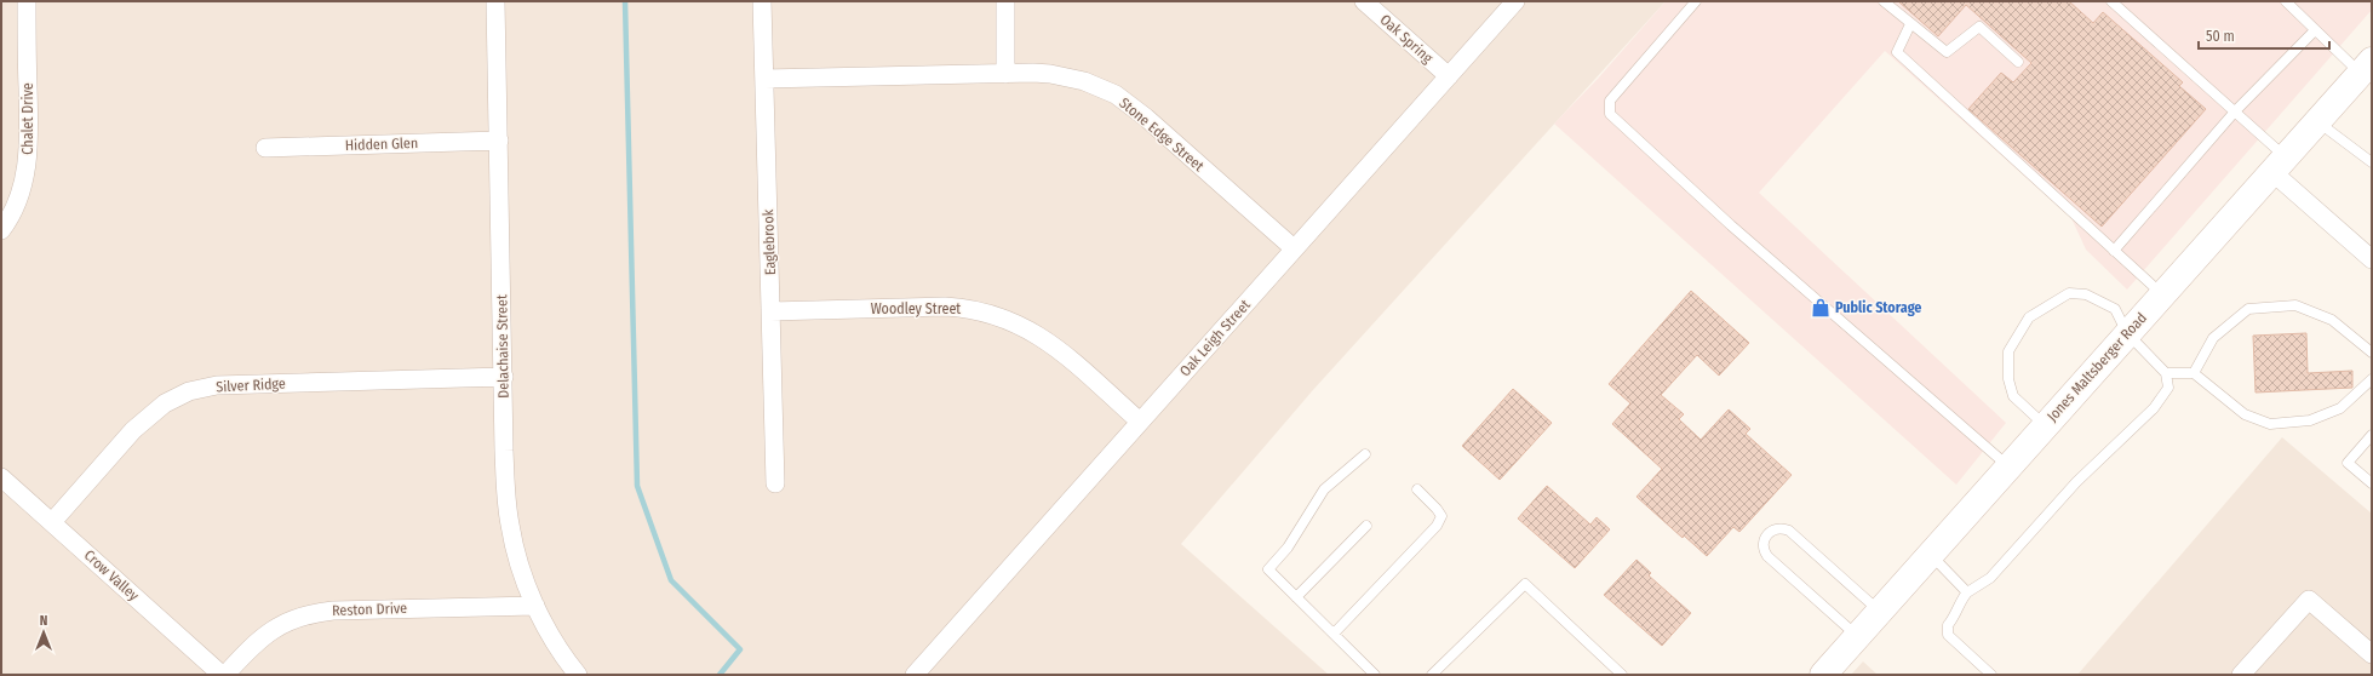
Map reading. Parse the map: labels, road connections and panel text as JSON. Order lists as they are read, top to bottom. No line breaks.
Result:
{"streets":{"main road":["Jones Maltsberger Road"],"street":["Oak Spring","Chalet Drive","Stone Edge Street","Hidden Glen","Eaglebrook","Woodley Street","Oak Leigh Street","Delachaise Street","Silver Ridge","Crow Valley","Reston Drive"]},"crossings":[["Oak Spring","Oak Leigh Street"],["Stone Edge Street","Eaglebrook"],["Stone Edge Street","Oak Leigh Street"],["Hidden Glen","Delachaise Street"],["Eaglebrook","Woodley Street"],["Woodley Street","Oak Leigh Street"],["Delachaise Street","Silver Ridge"],["Delachaise Street","Reston Drive"],["Silver Ridge","Crow Valley"],["Crow Valley","Reston Drive"]],"places":{"shop":["Public Storage"]},"scale_bar":"50 m","north":"top"}
